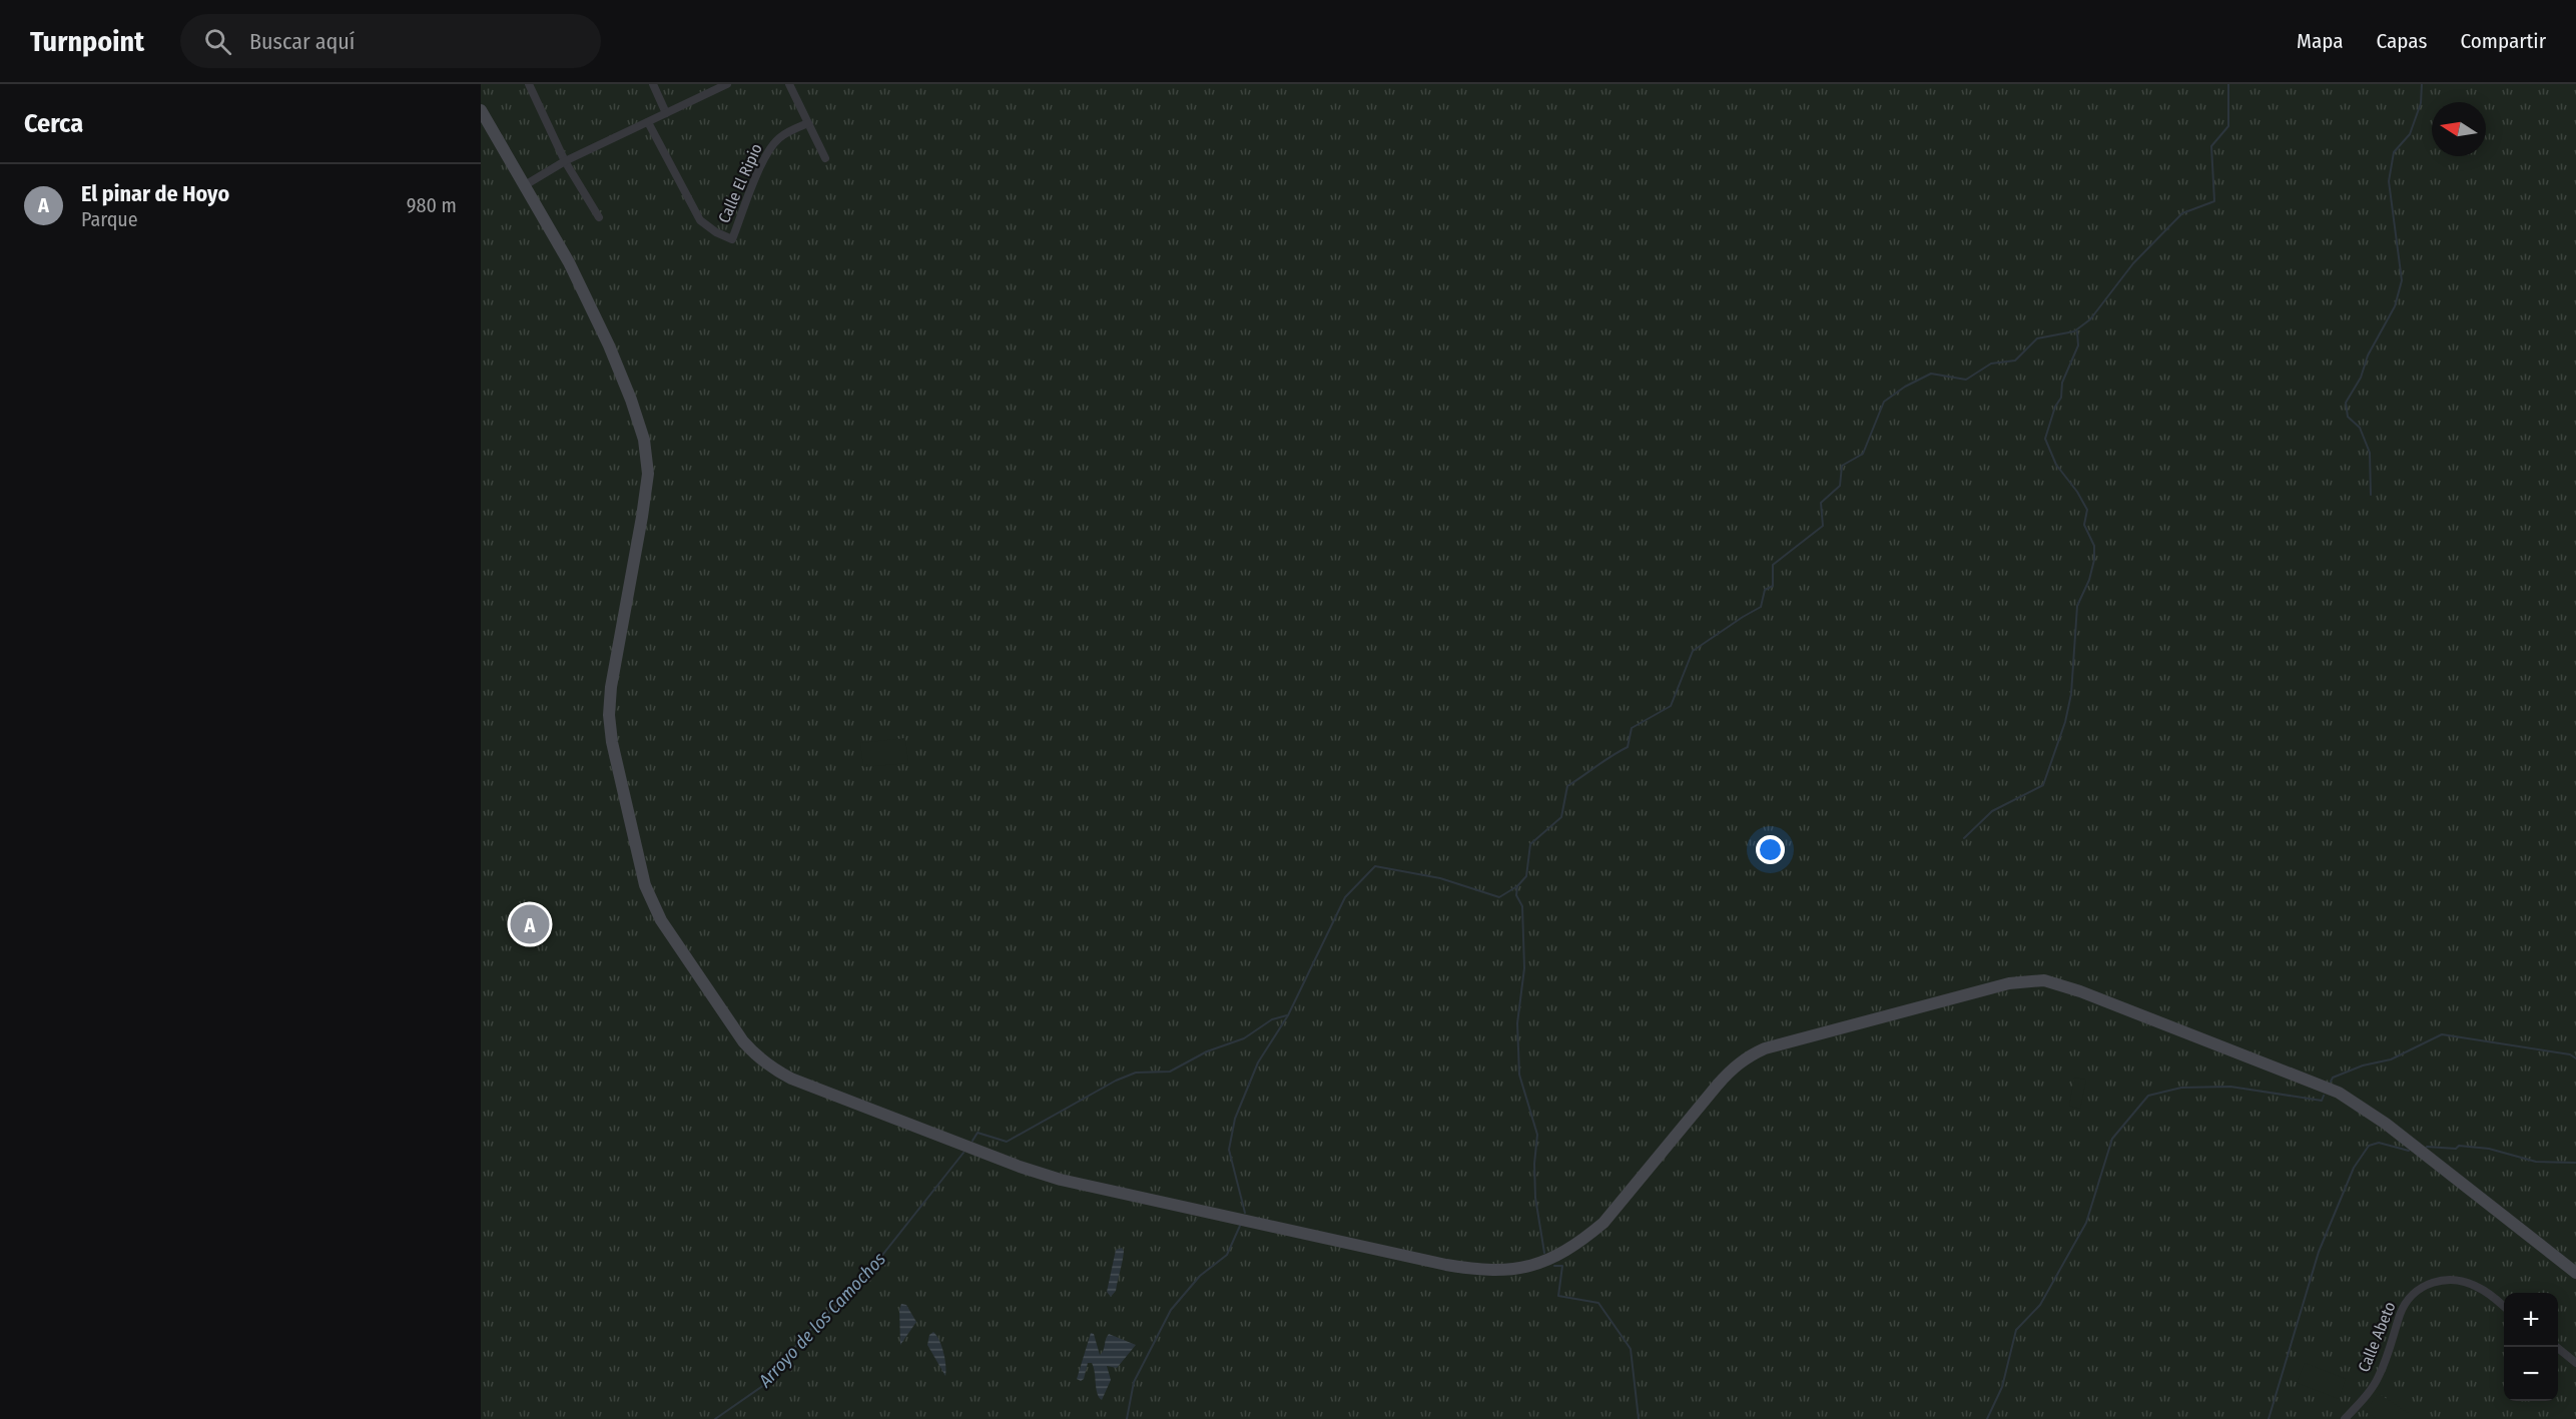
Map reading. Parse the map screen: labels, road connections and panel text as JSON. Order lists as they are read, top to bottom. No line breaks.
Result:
{"streets":{"street":["Calle El Ripio","Calle Abeto"]},"water":["Arroyo de los Camochos"],"north":"left","page":{"header":"Turnpoint","search":"Buscar aquí","nav":["Mapa","Capas","Compartir"],"heading":"Cerca","list":[{"mark":"A","name":"El pinar de Hoyo","note":"Parque","value":"980 m"}],"pins":"A","map_buttons":["+","−"]}}
